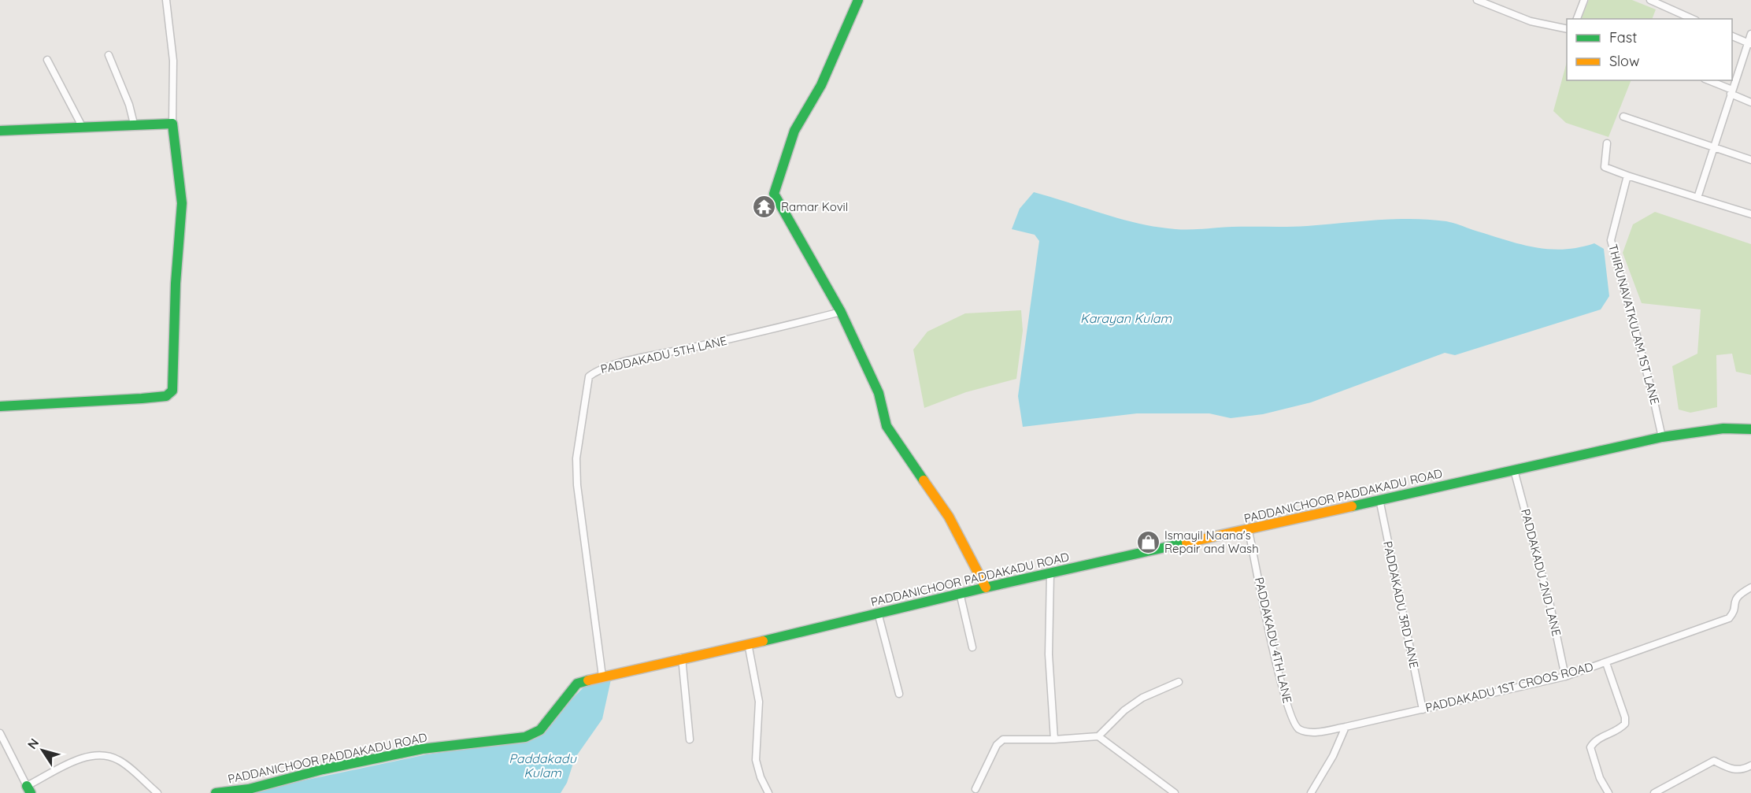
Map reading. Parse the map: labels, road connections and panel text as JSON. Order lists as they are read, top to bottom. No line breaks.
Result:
{"streets":{"street":["THIRUNAVATKULAM 1ST LANE","PADDAKADU 5TH LANE","PADDANICHOOR PADDAKADU ROAD","PADDAKADU 2ND LANE","PADDAKADU 3RD LANE","PADDAKADU 4TH LANE","PADDAKADU 1ST CROOS ROAD"]},"crossings":[["THIRUNAVATKULAM 1ST LANE","PADDANICHOOR PADDAKADU ROAD"],["PADDAKADU 5TH LANE","PADDANICHOOR PADDAKADU ROAD"],["PADDANICHOOR PADDAKADU ROAD","PADDAKADU 2ND LANE"],["PADDANICHOOR PADDAKADU ROAD","PADDAKADU 3RD LANE"],["PADDANICHOOR PADDAKADU ROAD","PADDAKADU 4TH LANE"],["PADDAKADU 2ND LANE","PADDAKADU 1ST CROOS ROAD"],["PADDAKADU 3RD LANE","PADDAKADU 1ST CROOS ROAD"],["PADDAKADU 4TH LANE","PADDAKADU 1ST CROOS ROAD"]],"water":["Karayan Kulam","Paddakadu Kulam"],"places":{"temple":["Ramar Kovil"],"shop":["Ismayil Naana's Repair and Wash"]},"legend":["Fast","Slow"],"north":"top left"}
